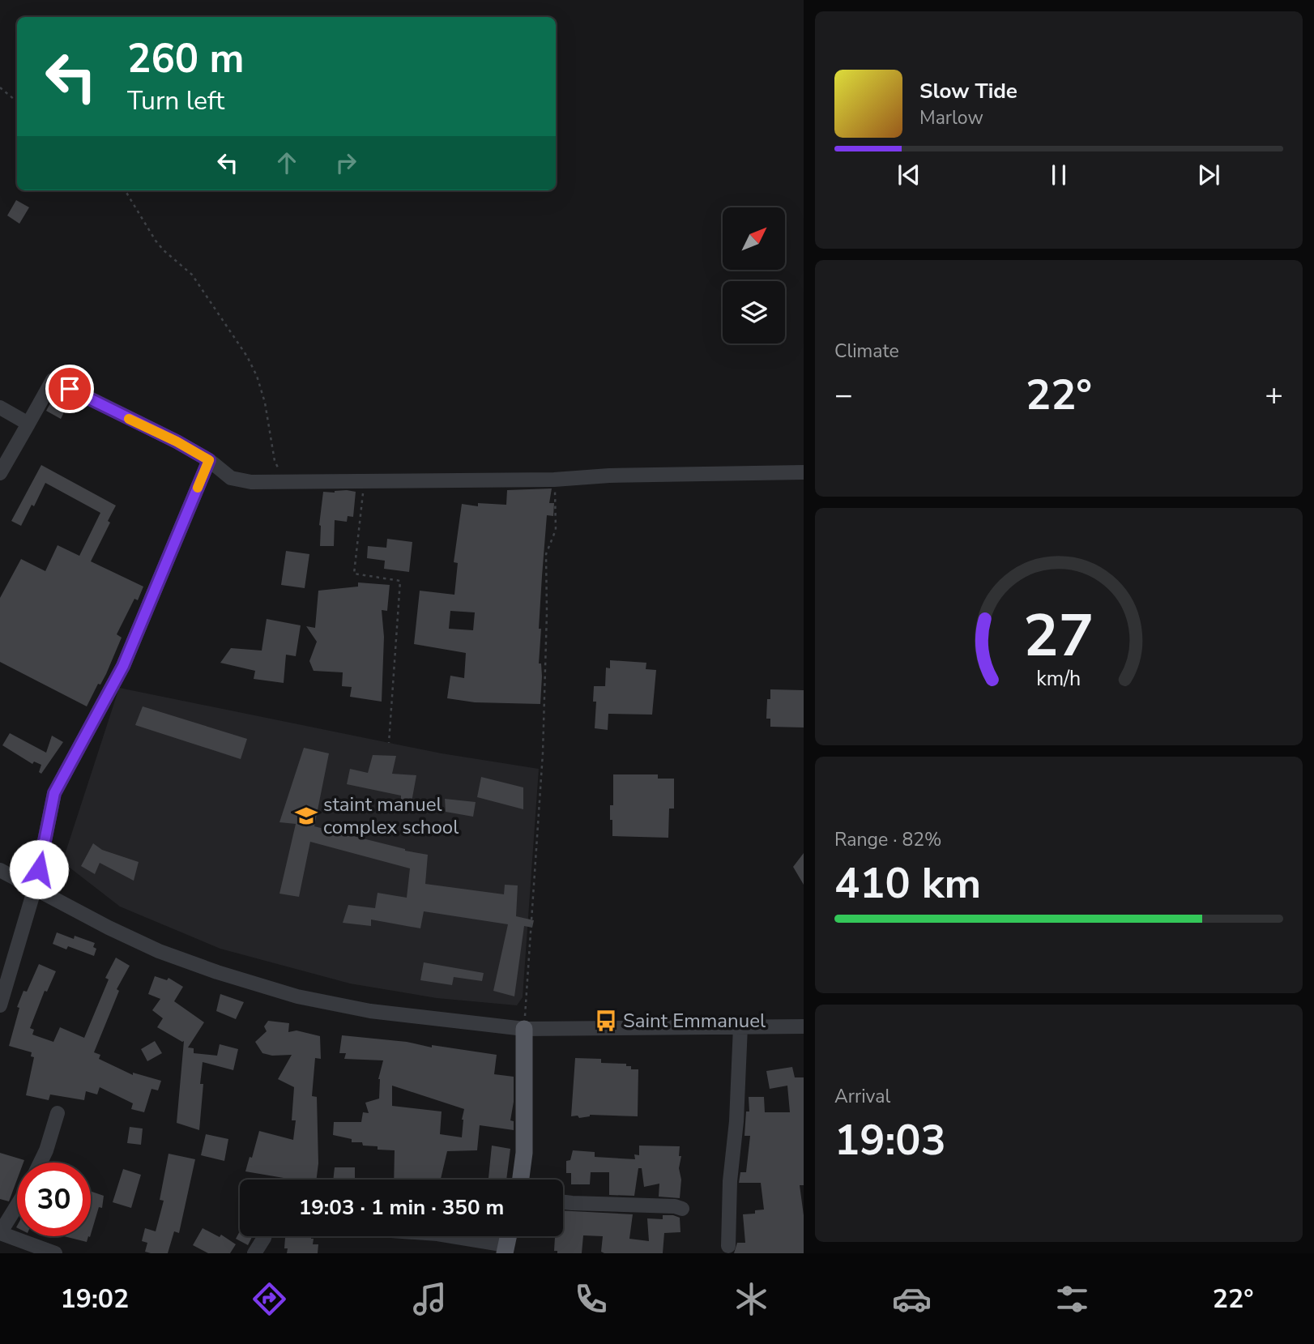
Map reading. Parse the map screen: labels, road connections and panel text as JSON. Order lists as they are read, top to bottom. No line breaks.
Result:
{"places":{"school or university":["staint manuel complex school"],"bus stop":["Saint Emmanuel"]},"north":"top right","page":{"turn":["260 m","Turn left"],"song":["Slow Tide","Marlow"],"tile":["Climate",["Range · 82%","410 km"],["Arrival","19:03"]],"heat":["−","22°","+"],"limit":"30","trip":"19:03 · 1 min · 350 m","tabs":["19:02","22°"],"gauge":["27","km/h"]}}
